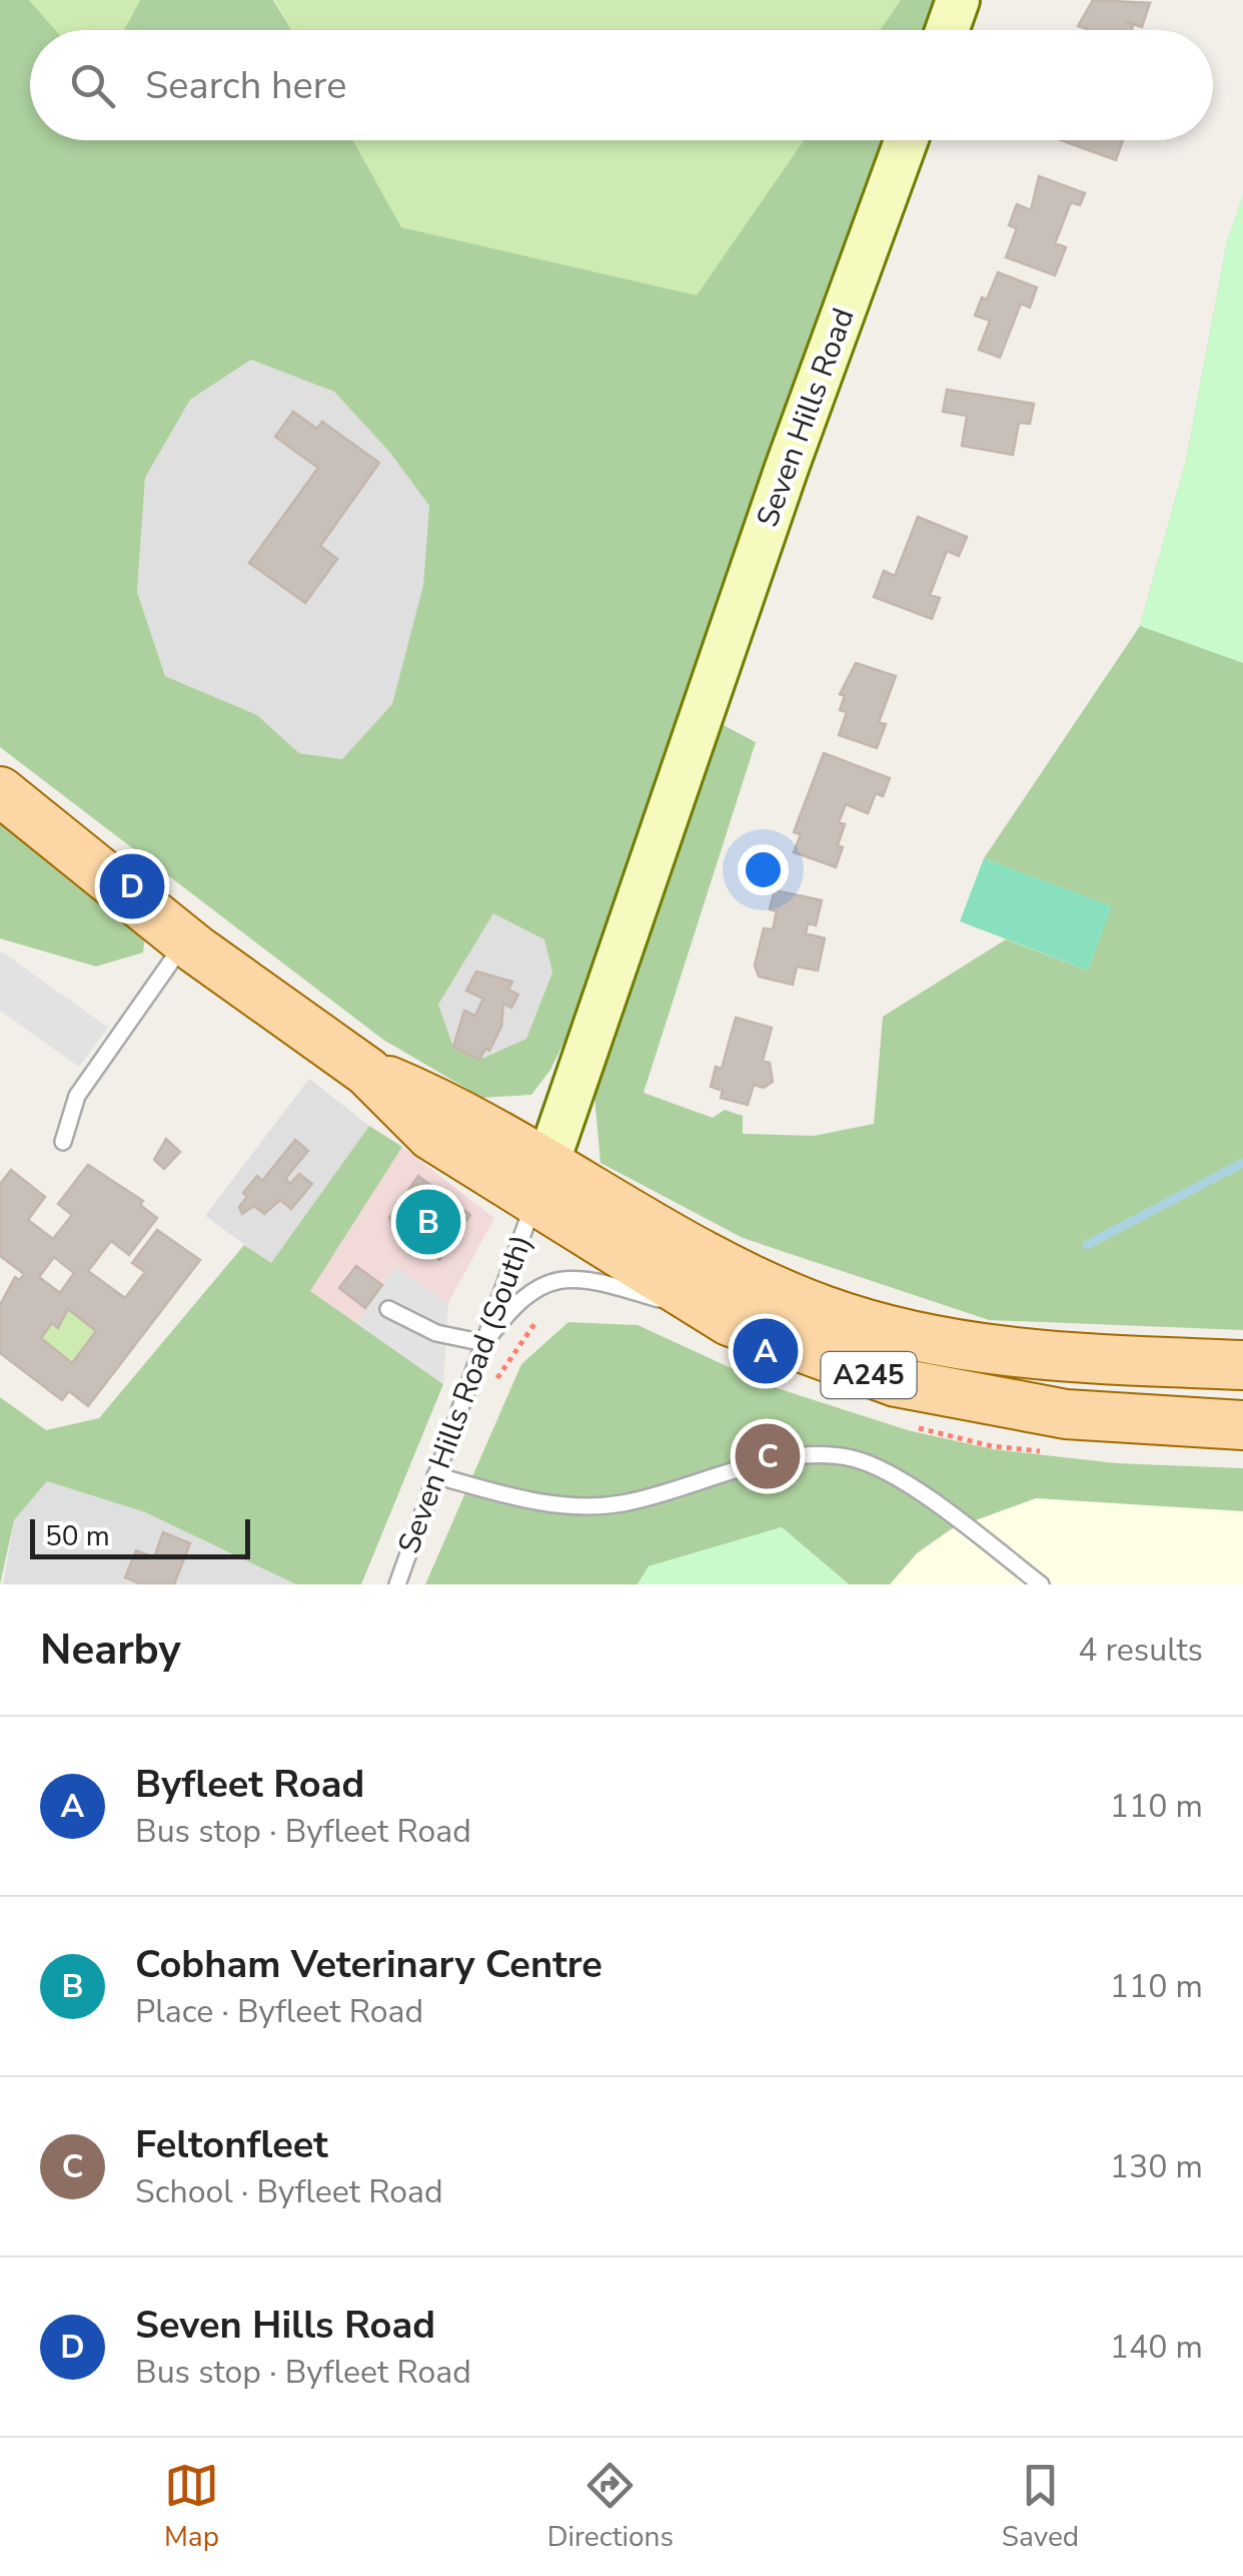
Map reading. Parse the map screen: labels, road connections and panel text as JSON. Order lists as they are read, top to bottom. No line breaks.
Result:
{"streets":{"main road":["Seven Hills Road","A245"],"lane":["Seven Hills Road (South)"]},"crossings":[["Seven Hills Road","A245"],["Seven Hills Road","Seven Hills Road (South)"],["A245","Seven Hills Road (South)"]],"scale_bar":"50 m","page":{"search":"Search here","pins":["D","B","A","C"],"scale":"50 m","heading":["Nearby","4 results"],"list":[{"mark":"A","name":"Byfleet Road","note":"Bus stop · Byfleet Road","value":"110 m"},{"mark":"B","name":"Cobham Veterinary Centre","note":"Place · Byfleet Road","value":"110 m"},{"mark":"C","name":"Feltonfleet","note":"School · Byfleet Road","value":"130 m"},{"mark":"D","name":"Seven Hills Road","note":"Bus stop · Byfleet Road","value":"140 m"}],"nav":["Map","Directions","Saved"]}}
